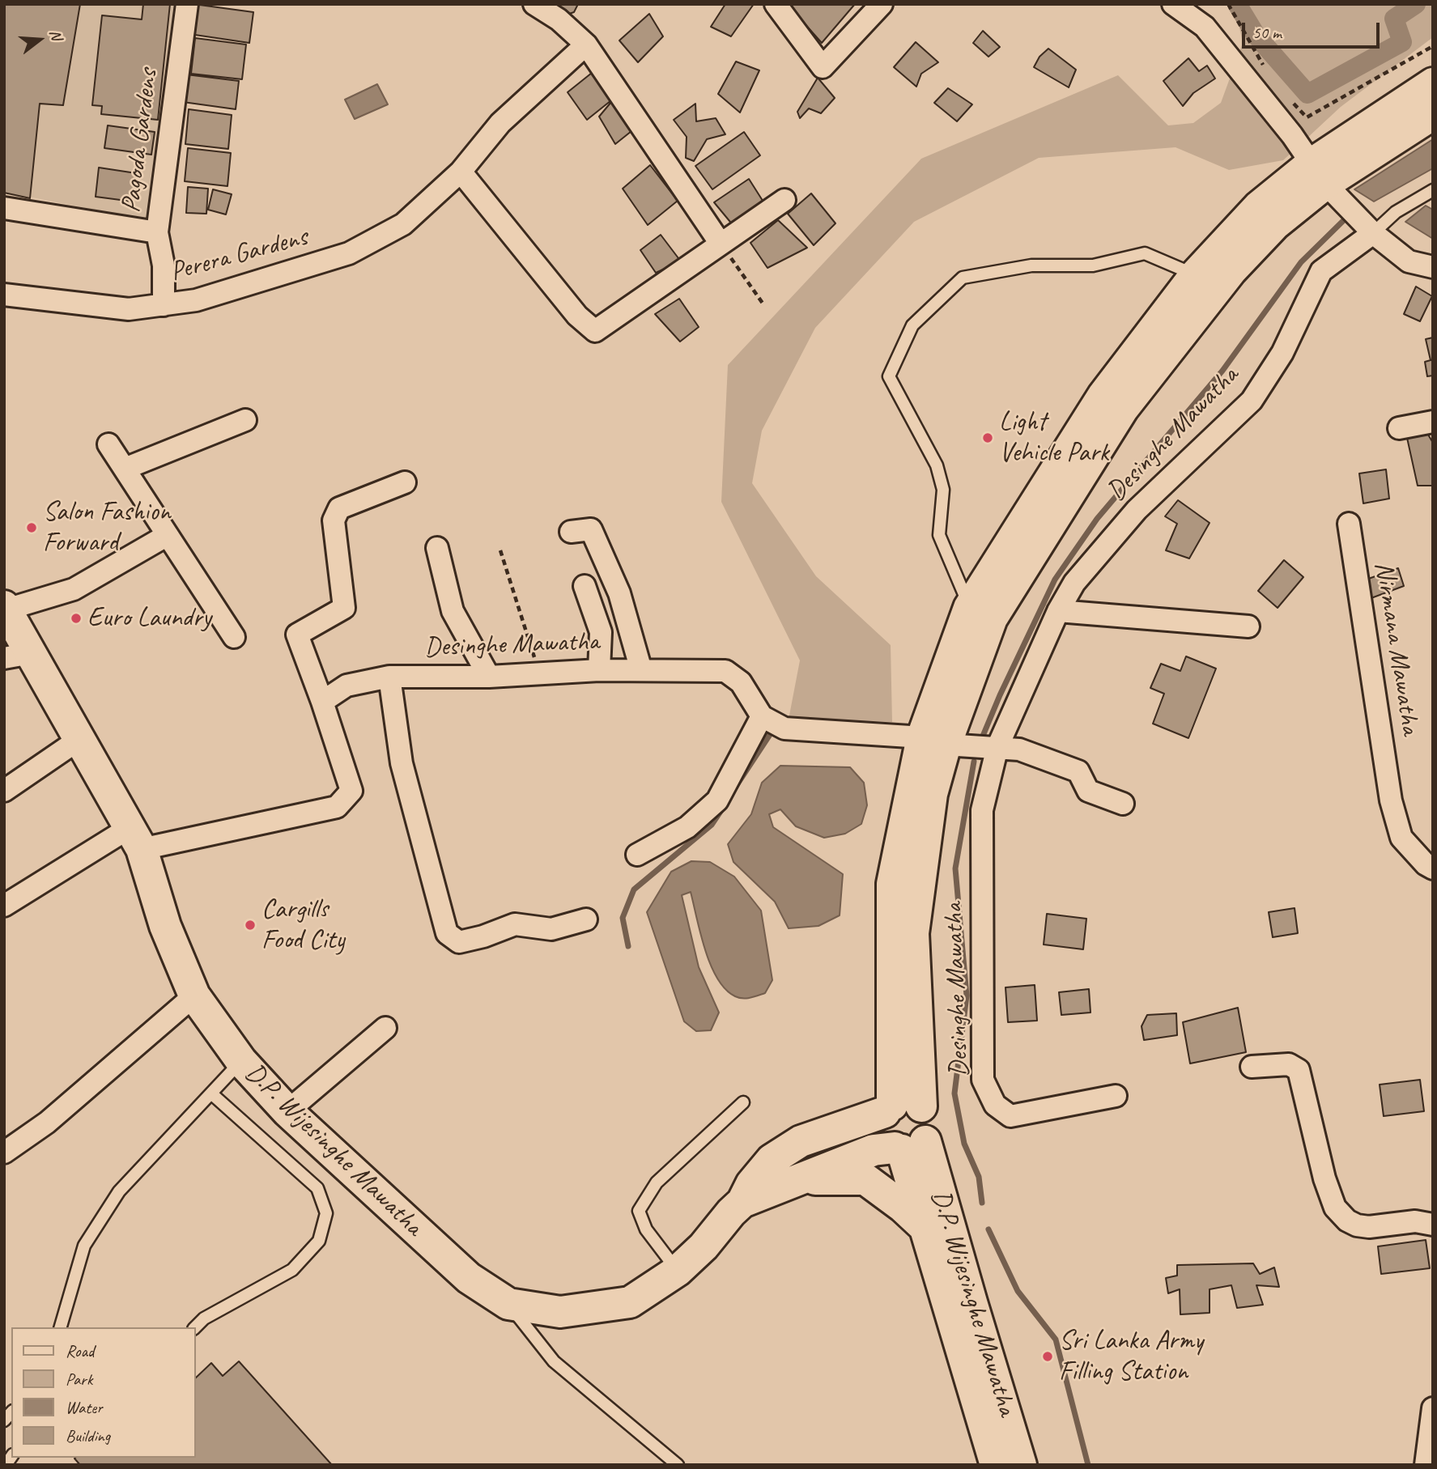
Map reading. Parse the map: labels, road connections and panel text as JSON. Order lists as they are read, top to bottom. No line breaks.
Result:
{"streets":{"main road":["D.P. Wijesinghe Mawatha"],"street":["Pagoda Gardens","Perera Gardens","Desinghe Mawatha","Nirmana Mawatha"]},"places":["Light Vehicle Park","Salon Fashion Forward","Euro Laundry","Cargills Food City","Sri Lanka Army Filling Station"],"legend":["Road","Park","Water","Building"],"scale_bar":"50 m","north":"right"}
